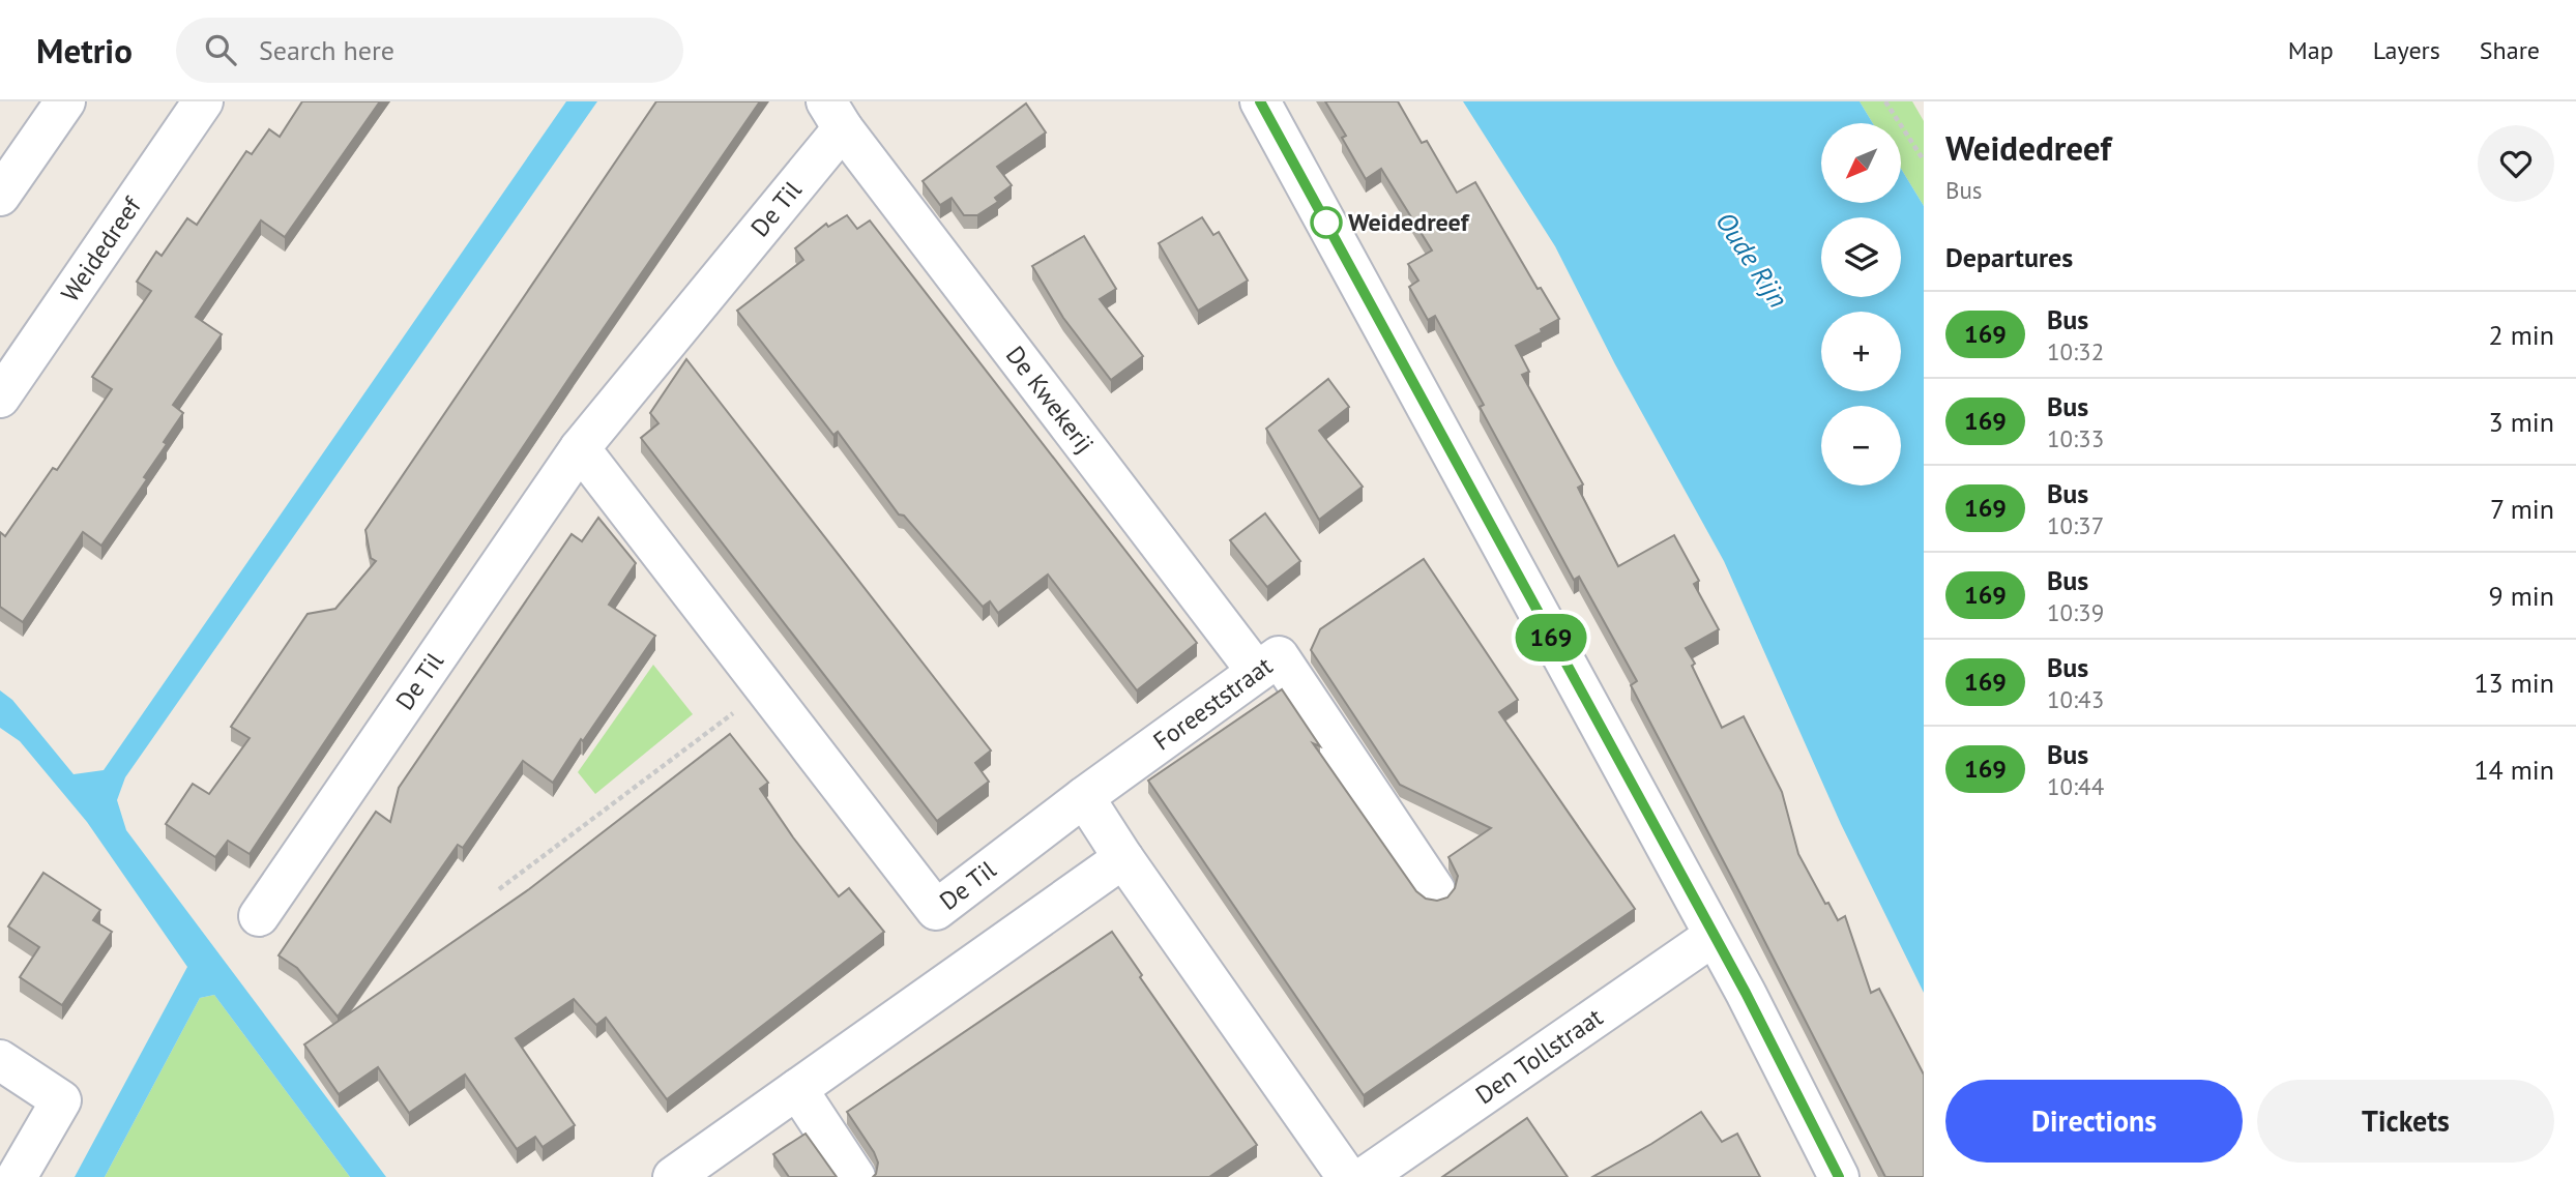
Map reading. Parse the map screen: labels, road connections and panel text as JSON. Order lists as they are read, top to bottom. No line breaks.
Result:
{"streets":{"street":["De Til","Weidedreef","De Kwekerij","Foreeststraat","Den Tollstraat"]},"crossings":[["De Til","De Kwekerij"],["De Til","Foreeststraat"],["De Kwekerij","Foreeststraat"]],"water":["Oude Rijn"],"places":["Weidedreef"],"lines":["bus line 169"],"north":"bottom left","page":{"header":"Metrio","search":"Search here","nav":["Map","Layers","Share"],"on_map":"169","heading":[["Weidedreef","Bus"],"Departures"],"map_buttons":["+","−"],"list":[{"mark":"169","name":"Bus","note":"10:32","value":"2 min"},{"mark":"169","name":"Bus","note":"10:33","value":"3 min"},{"mark":"169","name":"Bus","note":"10:37","value":"7 min"},{"mark":"169","name":"Bus","note":"10:39","value":"9 min"},{"mark":"169","name":"Bus","note":"10:43","value":"13 min"},{"mark":"169","name":"Bus","note":"10:44","value":"14 min"}],"buttons":["Directions","Tickets"]}}
